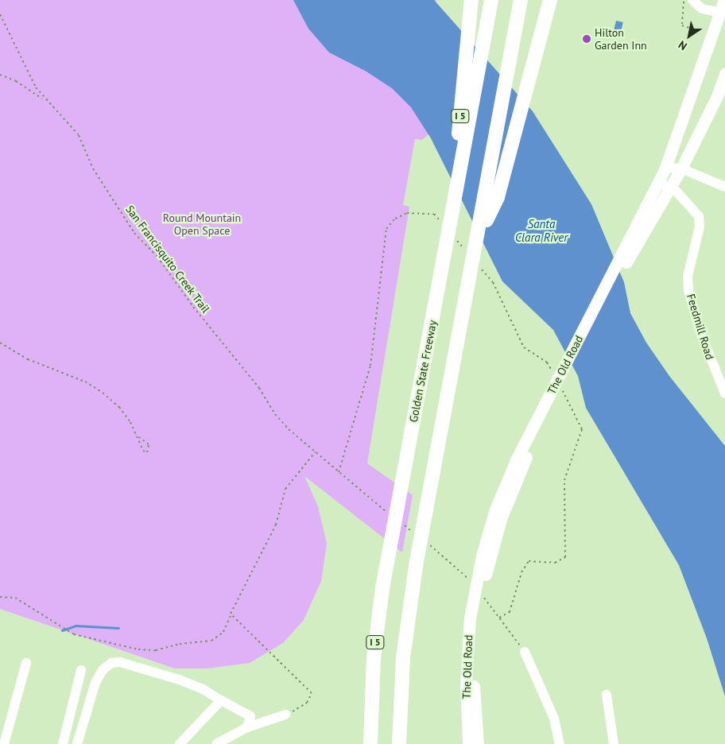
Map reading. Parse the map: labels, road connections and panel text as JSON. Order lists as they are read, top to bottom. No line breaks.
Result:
{"streets":{"highway":["I 5","Golden State Freeway"],"main road":["The Old Road"],"street":["Feedmill Road"],"path":["San Francisquito Creek Trail"]},"crossings":[["I 5","San Francisquito Creek Trail"],["I 5","Golden State Freeway"],["San Francisquito Creek Trail","Golden State Freeway"],["Feedmill Road","The Old Road"]],"water":["Santa Clara River"],"parks":["Round Mountain Open Space"],"places":["Hilton Garden Inn"],"north":"bottom left"}
